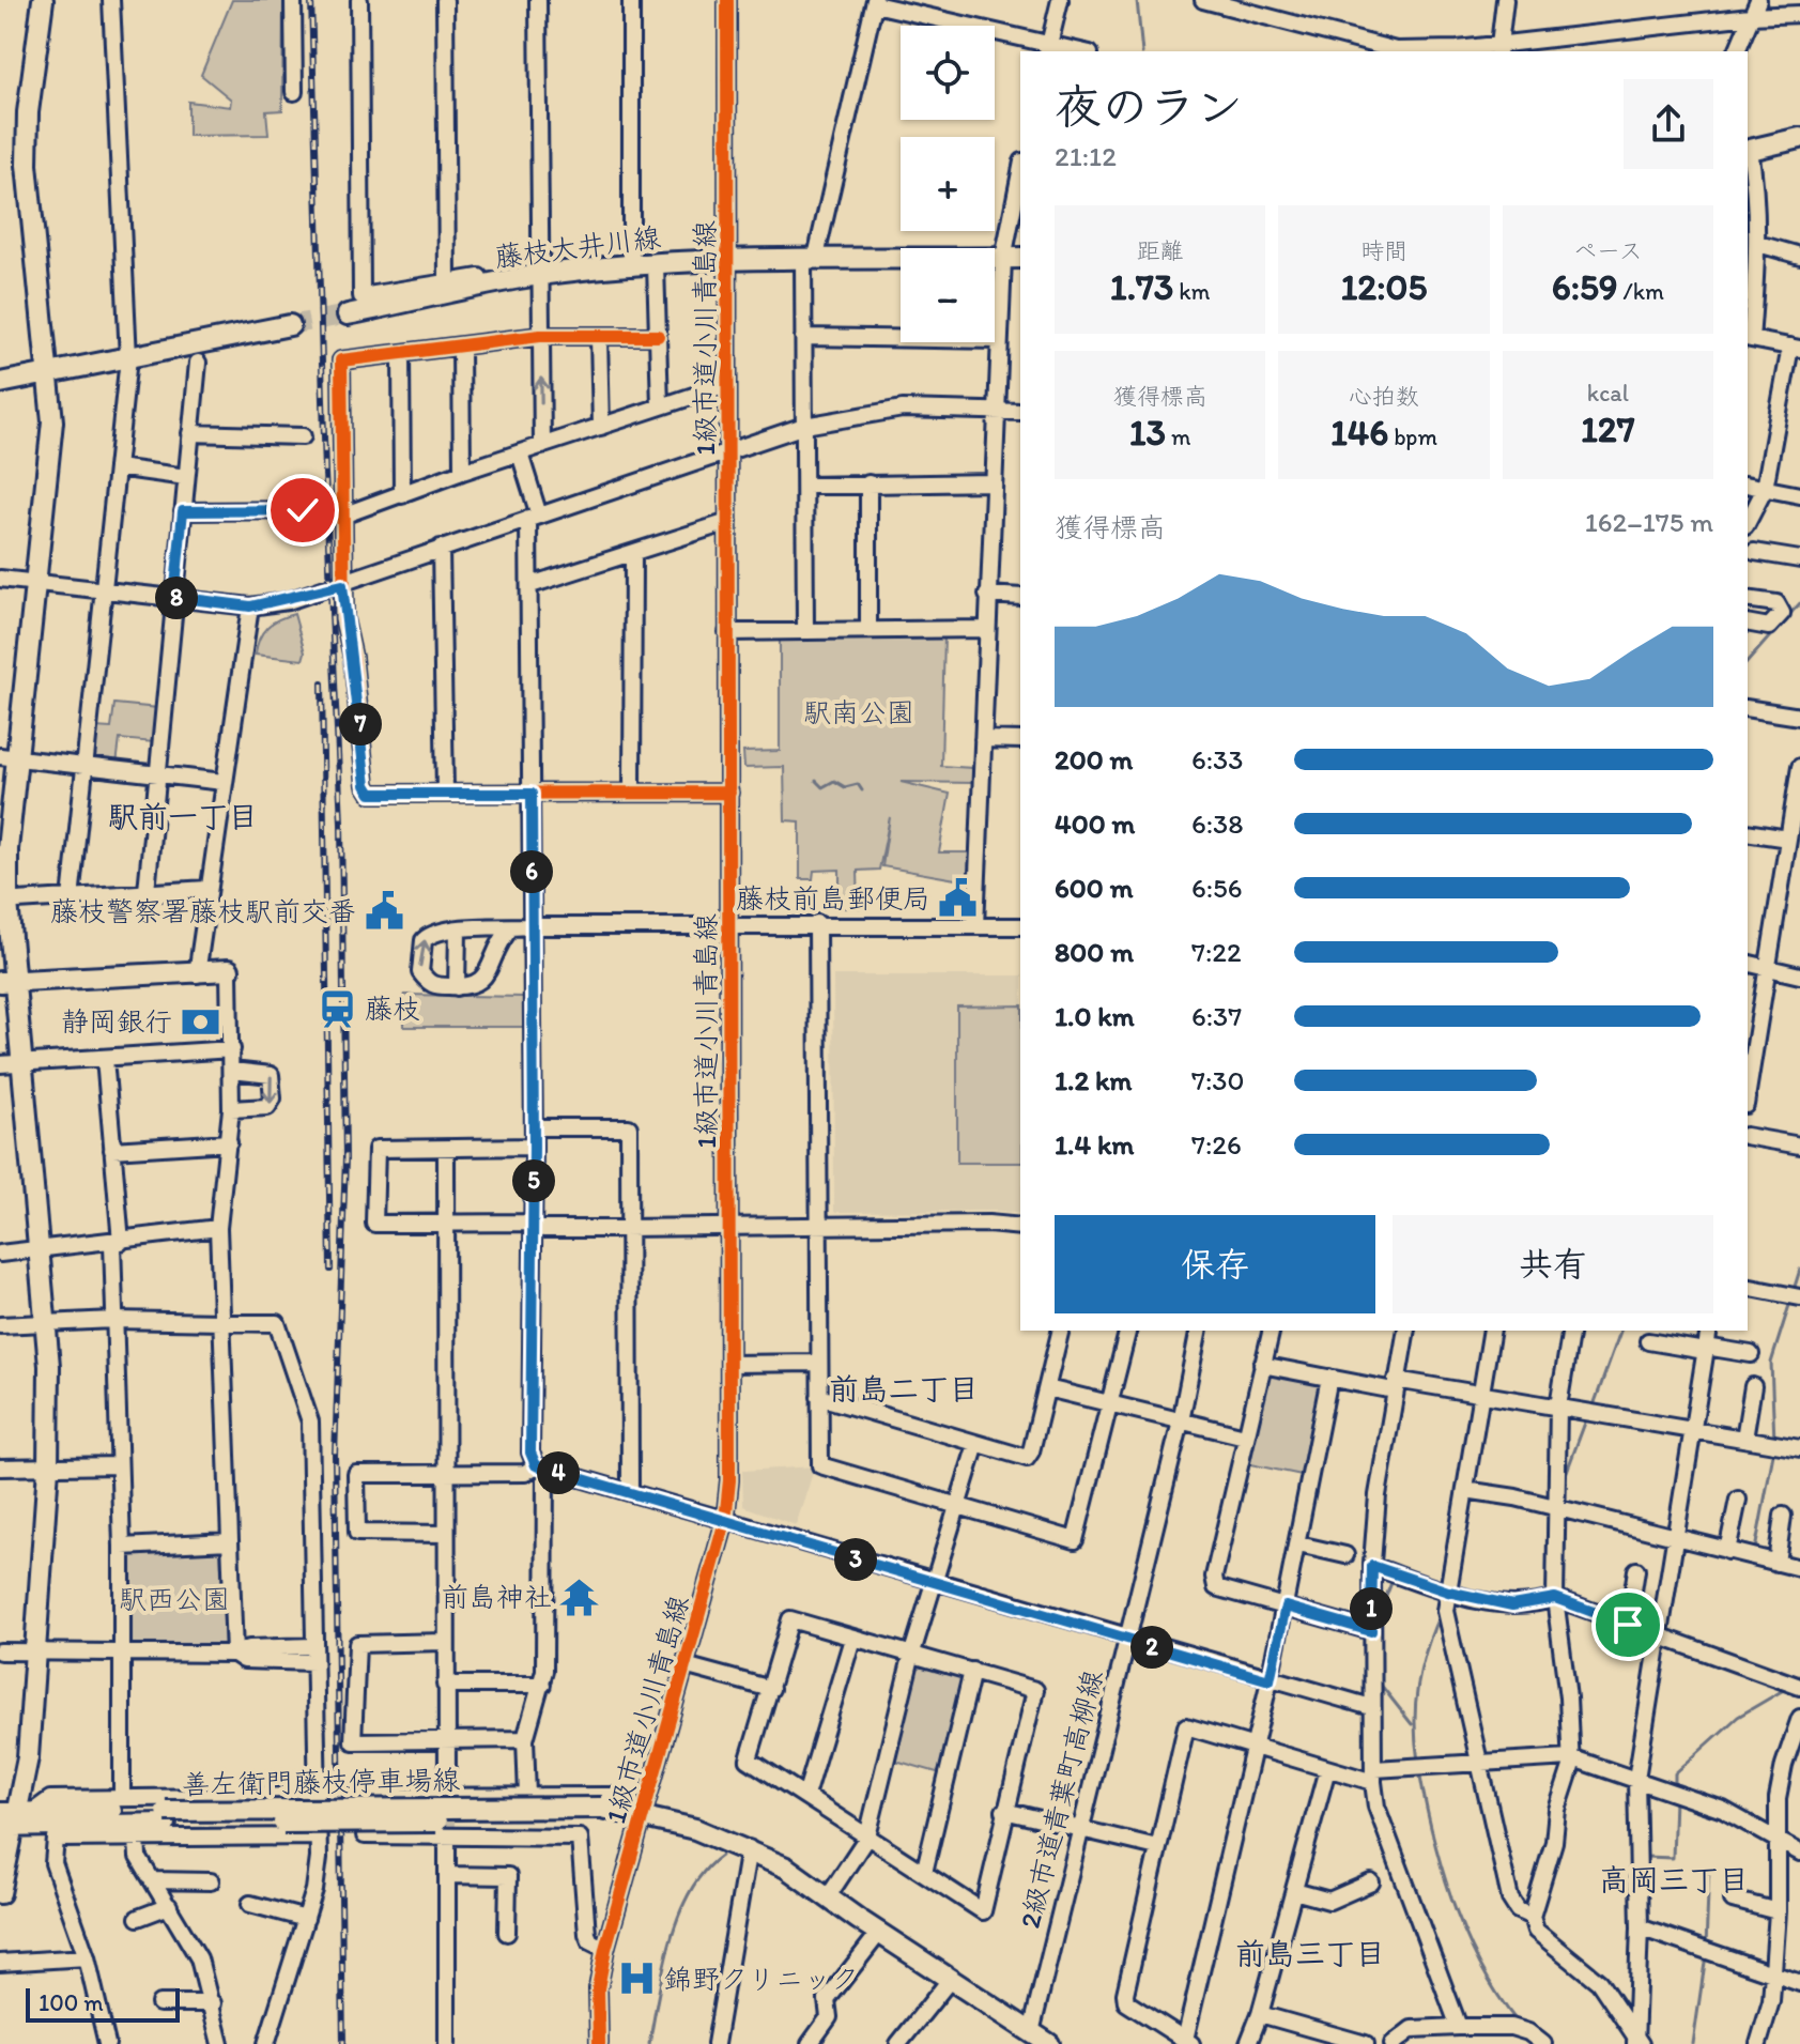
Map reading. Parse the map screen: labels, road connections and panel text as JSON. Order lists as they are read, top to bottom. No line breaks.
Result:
{"streets":{"main road":["藤枝大井川線","善左衛門藤枝停車場線"],"street":["1級市道小川青島線","2級市道青葉町高柳線"]},"crossings":[["藤枝大井川線","1級市道小川青島線"],["1級市道小川青島線","善左衛門藤枝停車場線"],["善左衛門藤枝停車場線","2級市道青葉町高柳線"]],"districts":["駅前一丁目","前島二丁目","高岡三丁目","前島三丁目"],"parks":["駅南公園","駅西公園"],"places":{"public building":["藤枝前島郵便局","藤枝警察署藤枝駅前交番"],"station":["藤枝"],"bank":["静岡銀行"],"temple":["前島神社"],"hospital":["錦野クリニック"]},"scale_bar":"100 m","page":{"map_buttons":["+","−"],"heading":["夜のラン","21:12"],"stats":[["距離","1.73 km"],["時間","12:05"],["ペース","6:59 /km"],["獲得標高","13 m"],["心拍数","146 bpm"],["kcal","127"]],"chart":["獲得標高","162–175 m"],"pins":["8","7","6","5","4","3","1","2"],"list":[{"name":"200 m","note":"6:33"},{"name":"400 m","note":"6:38"},{"name":"600 m","note":"6:56"},{"name":"800 m","note":"7:22"},{"name":"1.0 km","note":"6:37"},{"name":"1.2 km","note":"7:30"},{"name":"1.4 km","note":"7:26"}],"buttons":["保存","共有"],"scale":"100 m"}}
